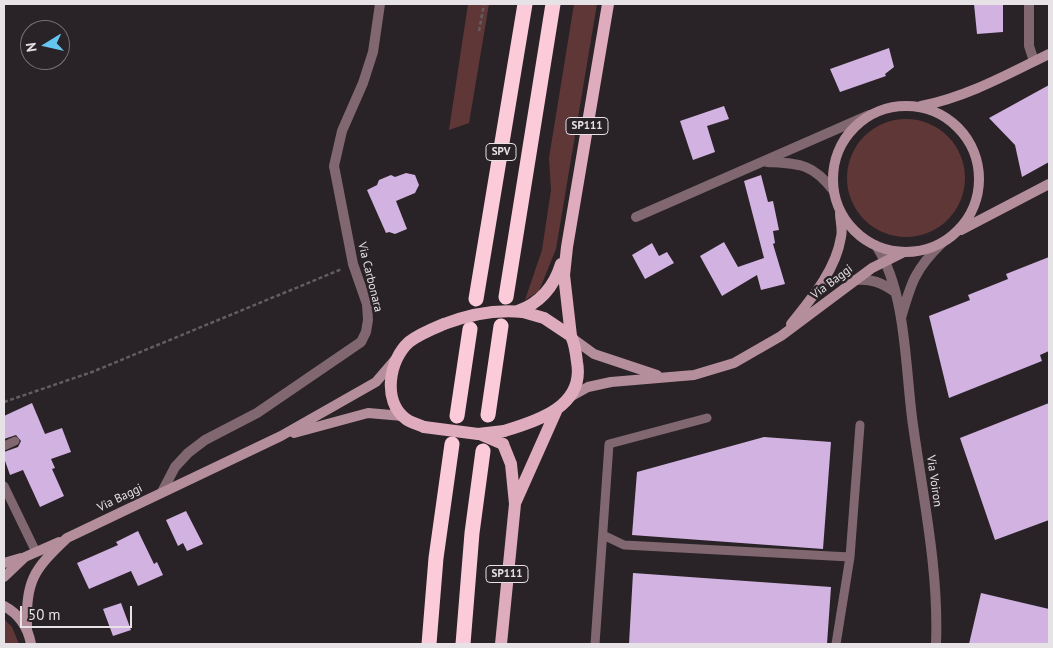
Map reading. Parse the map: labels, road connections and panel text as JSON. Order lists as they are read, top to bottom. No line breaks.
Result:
{"streets":{"highway":["SPV"],"main road":["SP111","Via Baggi"],"street":["Via Carbonara","Via Voiron"]},"crossings":[["SP111","Via Baggi"],["Via Carbonara","Via Baggi"],["Via Baggi","Via Voiron"]],"scale_bar":"50 m","north":"left"}
